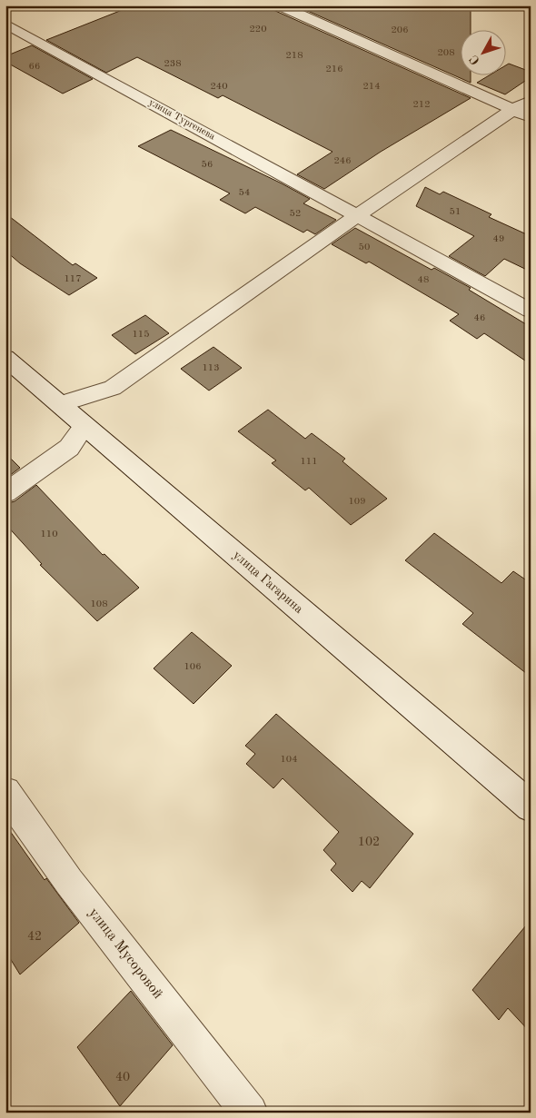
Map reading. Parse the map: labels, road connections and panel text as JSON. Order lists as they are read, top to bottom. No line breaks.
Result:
{"streets":{"street":["улица Тургенева","улица Гагарина","улица Мусоровой"]},"house_numbers":["220","206","208","218","238","66","216","240","214","212","246","56","54","51","52","49","50","117","48","46","115","113","111","109","110","108","106","104","102","42","40"],"north":"bottom left"}
